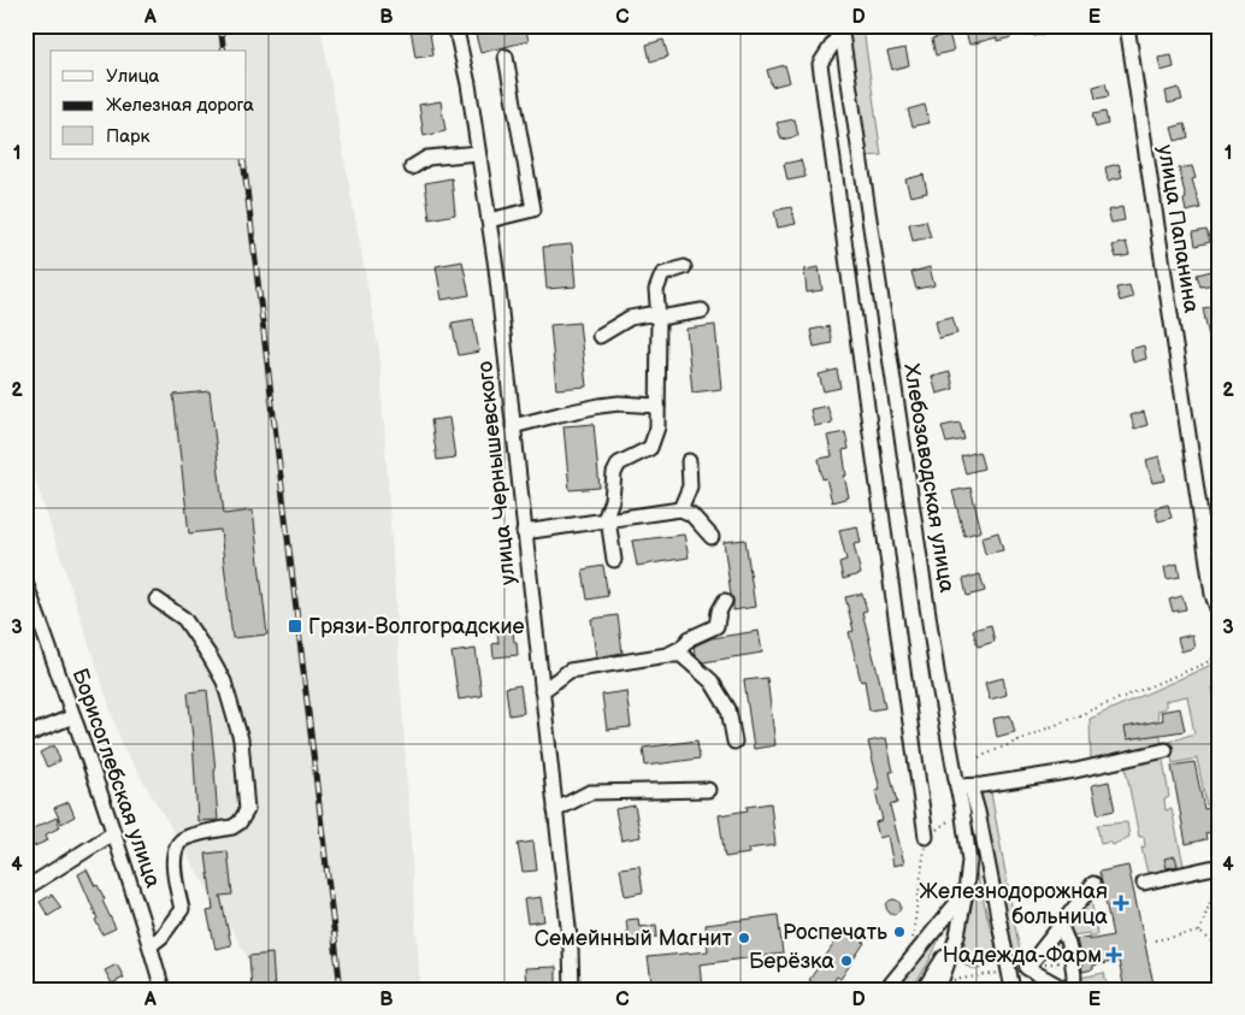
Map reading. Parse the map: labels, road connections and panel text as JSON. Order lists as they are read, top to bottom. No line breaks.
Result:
{"streets":{"street":["улица Папанина","улица Чернышевского","Хлебозаводская улица","Борисоглебская улица"]},"places":{"transit":["Грязи-Волгоградские"],"health":["Железнодорожная больница","Надежда-Фарм"],"other":["Роспечать","Семейнный Магнит","Берёзка"]},"legend":["Улица","Железная дорога","Парк"],"grid":{"columns":["A","B","C","D","E"],"rows":["1","2","3","4"]}}
